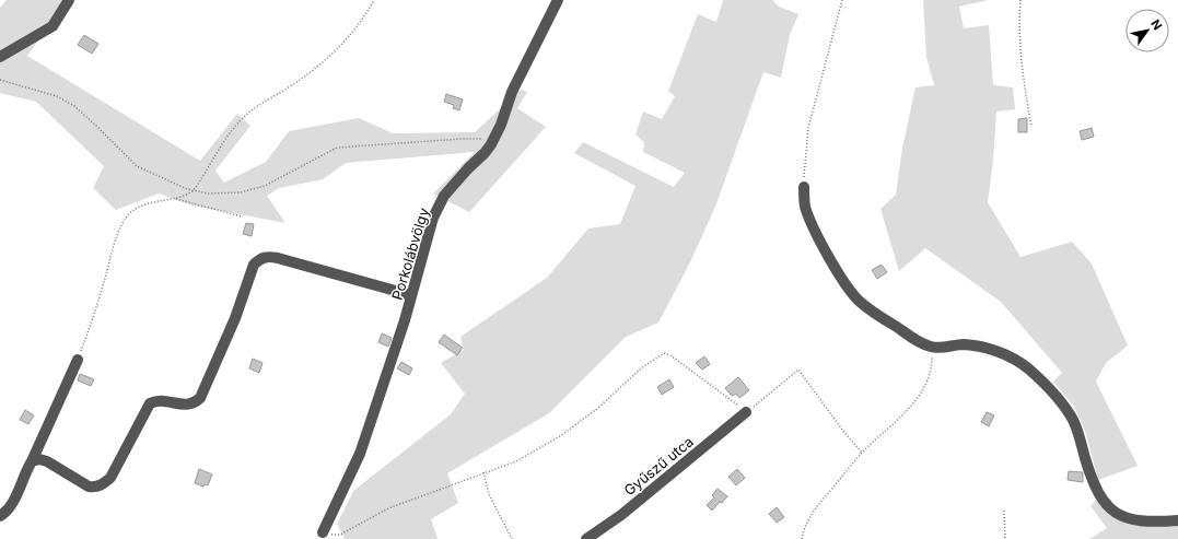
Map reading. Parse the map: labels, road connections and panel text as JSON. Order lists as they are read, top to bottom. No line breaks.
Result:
{"streets":{"street":["Porkolábvölgy","Gyűszű utca"]},"north":"top right"}
